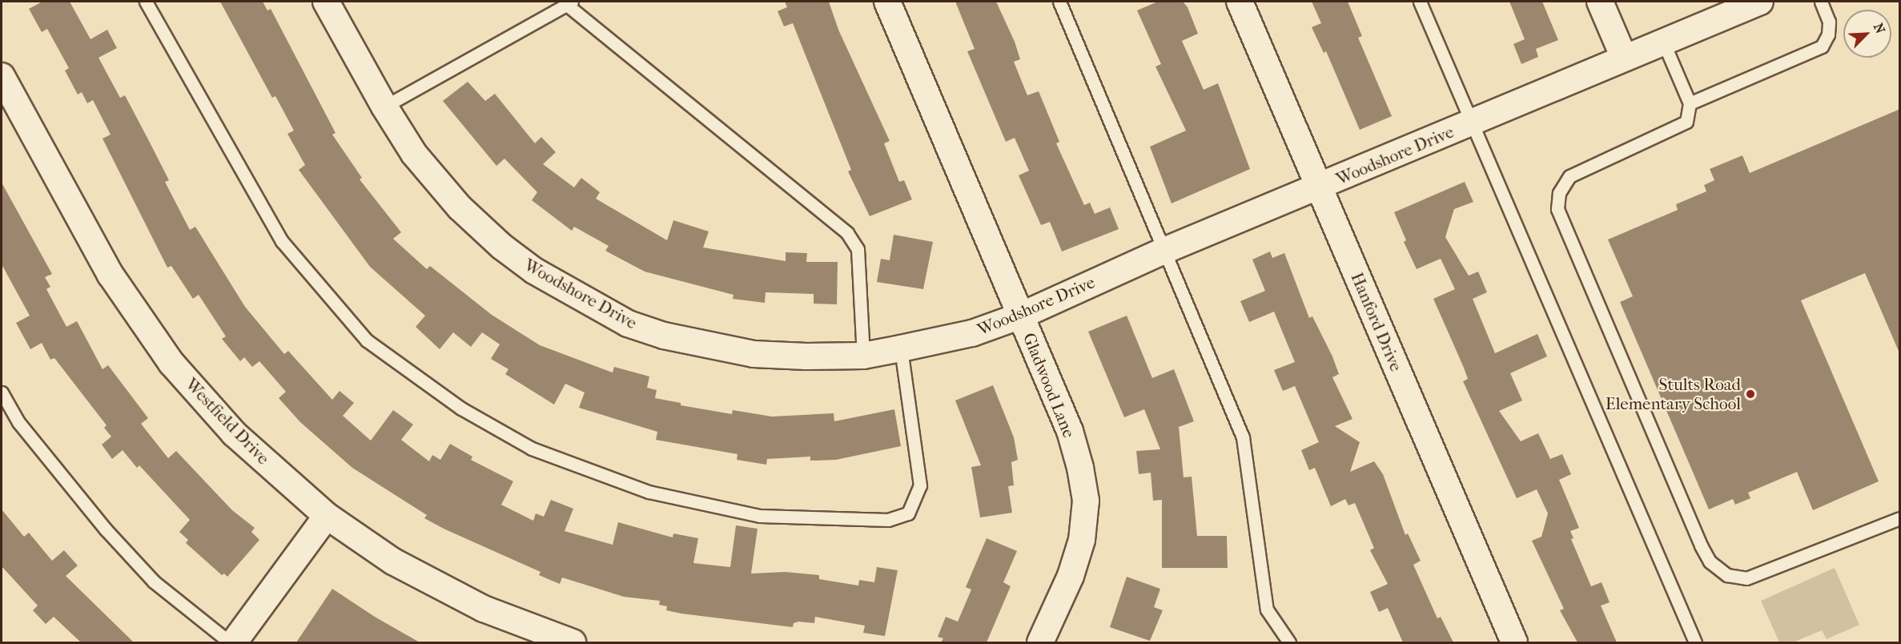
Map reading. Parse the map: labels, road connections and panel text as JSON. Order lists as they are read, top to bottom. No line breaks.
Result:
{"streets":{"street":["Woodshore Drive","Hanford Drive","Gladwood Lane","Westfield Drive"]},"crossings":[["Woodshore Drive","Hanford Drive"],["Woodshore Drive","Gladwood Lane"]],"places":["Stults Road Elementary School"],"north":"top right"}
